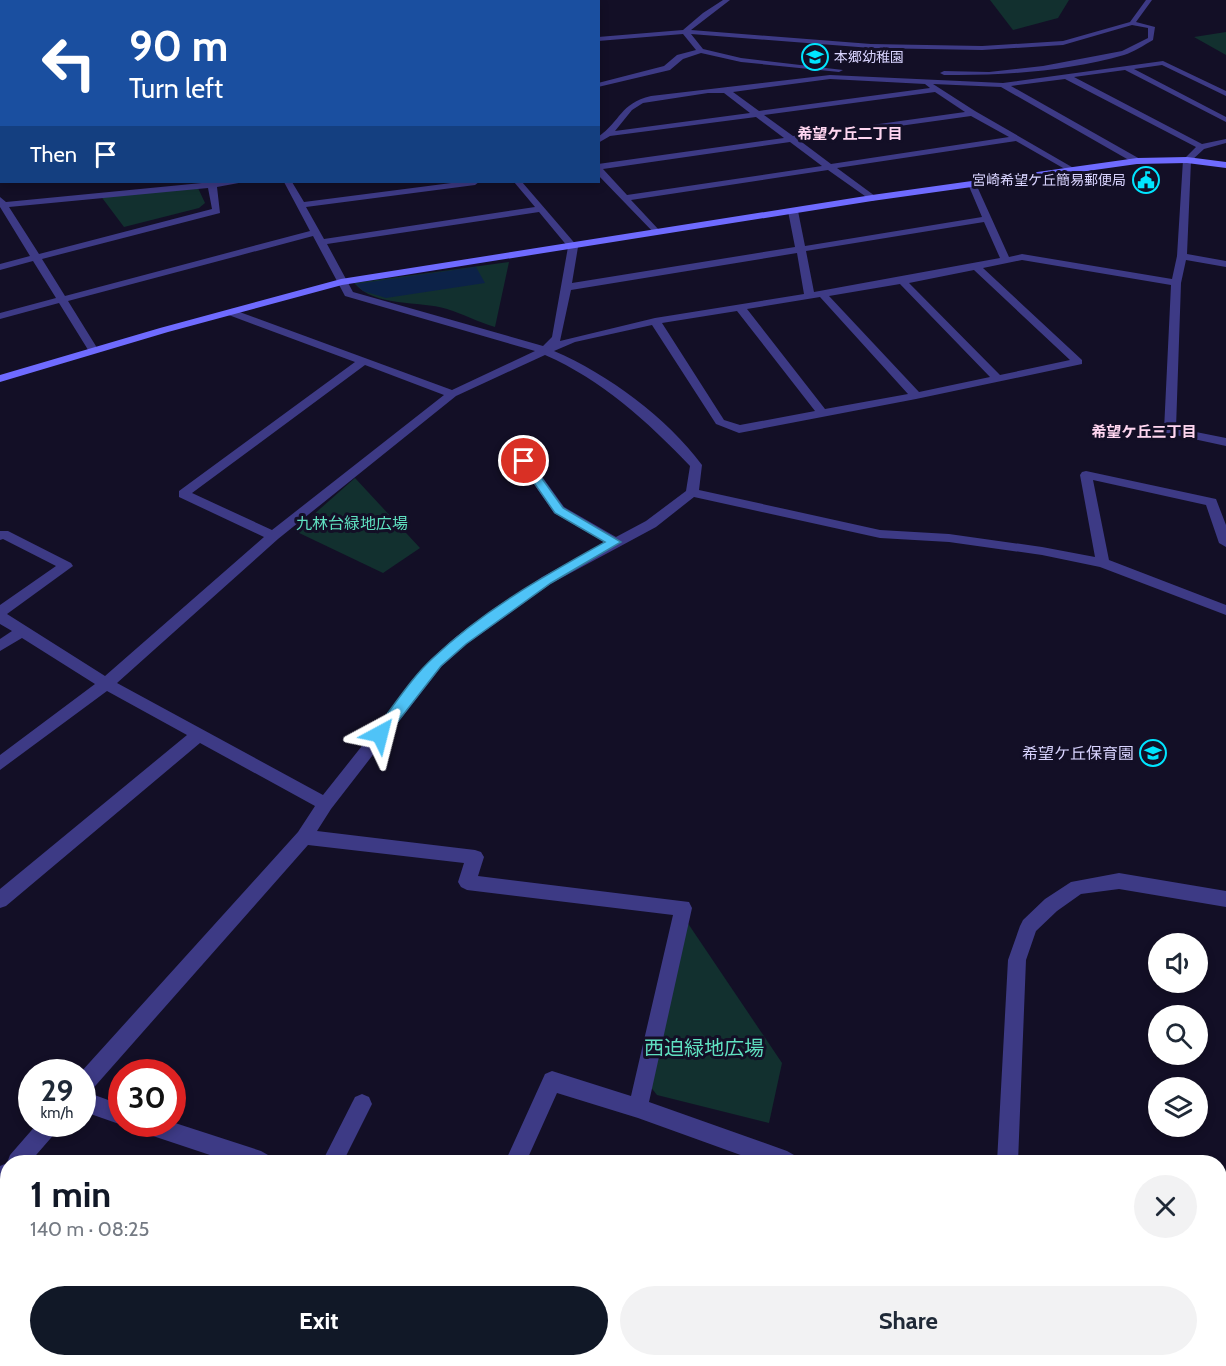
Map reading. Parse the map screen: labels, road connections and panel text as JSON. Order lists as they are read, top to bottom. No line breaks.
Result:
{"districts":["希望ケ丘二丁目","希望ケ丘三丁目"],"parks":["九林台緑地広場","西迫緑地広場"],"places":{"school or university":["本郷幼稚園","希望ケ丘保育園"],"public building":["宮崎希望ケ丘簡易郵便局"]},"page":{"turn":["90 m","Turn left"],"then":"Then","speed":"29 km/h","limit":"30","heading":["1 min","140 m · 08:25"],"buttons":["Exit","Share"]}}
